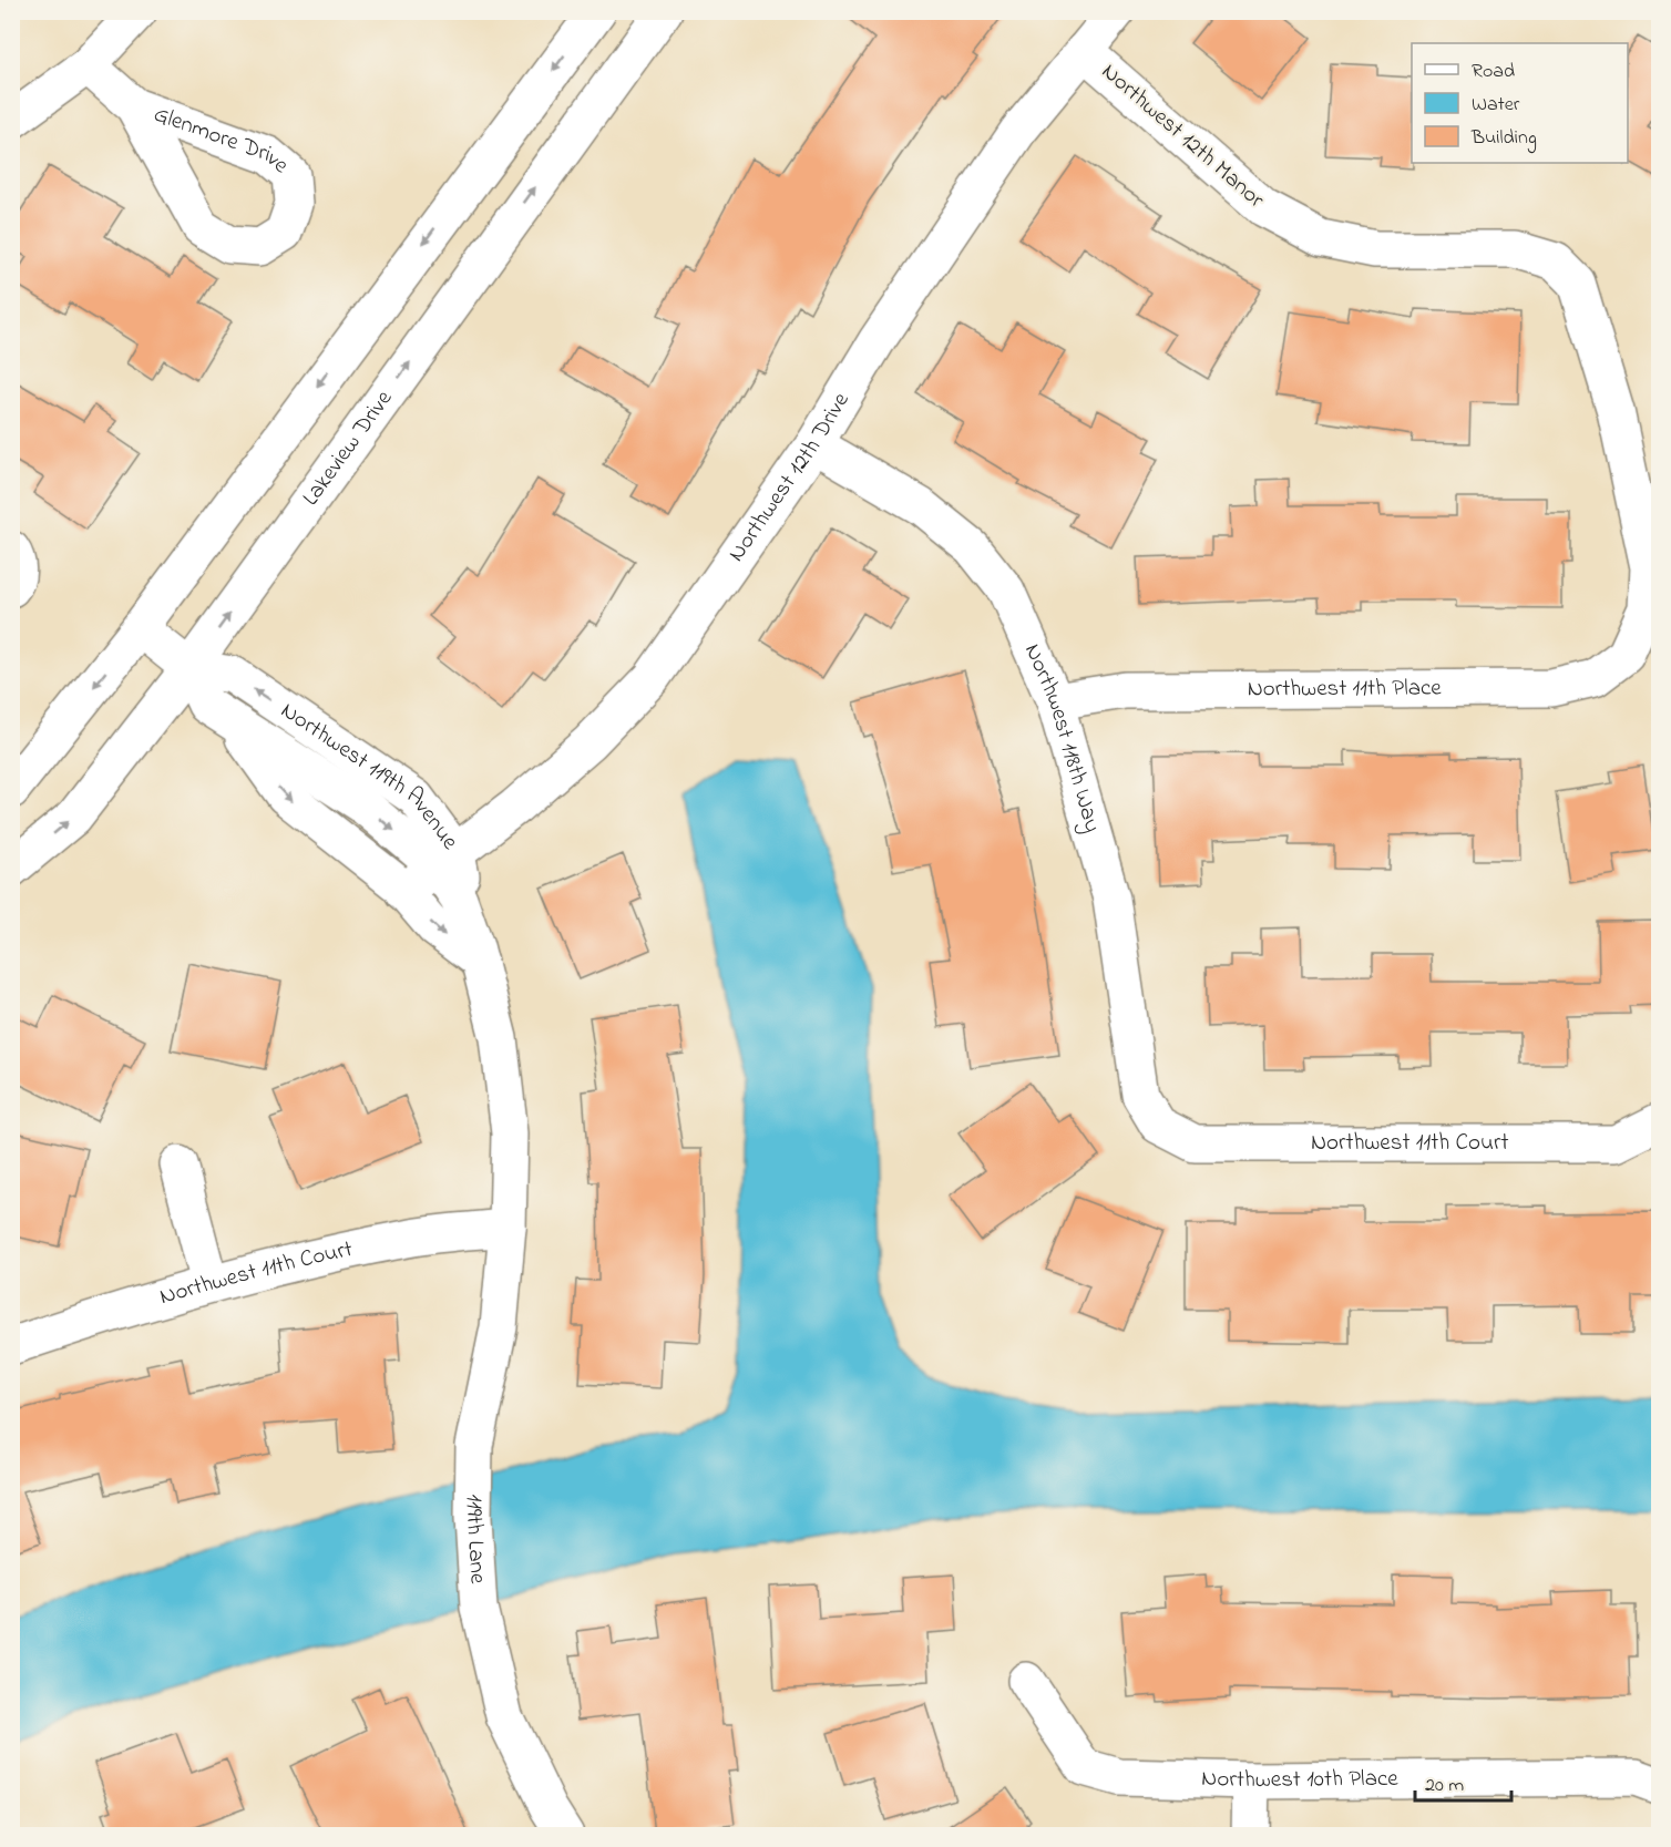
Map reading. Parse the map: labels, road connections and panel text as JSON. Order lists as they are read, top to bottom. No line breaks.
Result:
{"streets":{"street":["Northwest 12th Manor","Glenmore Drive","Lakeview Drive","Northwest 12th Drive","Northwest 11th Place","Northwest 118th Way","Northwest 119th Avenue","Northwest 11th Court","119th Lane","Northwest 10th Place"]},"crossings":[["Northwest 12th Manor","Northwest 12th Drive"],["Northwest 12th Manor","Northwest 11th Place"],["Lakeview Drive","Northwest 119th Avenue"],["Northwest 12th Drive","Northwest 118th Way"],["Northwest 12th Drive","Northwest 119th Avenue"],["Northwest 11th Place","Northwest 118th Way"],["Northwest 118th Way","Northwest 11th Court"],["Northwest 119th Avenue","Northwest 11th Court"],["Northwest 119th Avenue","119th Lane"],["Northwest 11th Court","119th Lane"]],"legend":["Road","Water","Building"],"scale_bar":"20 m"}
